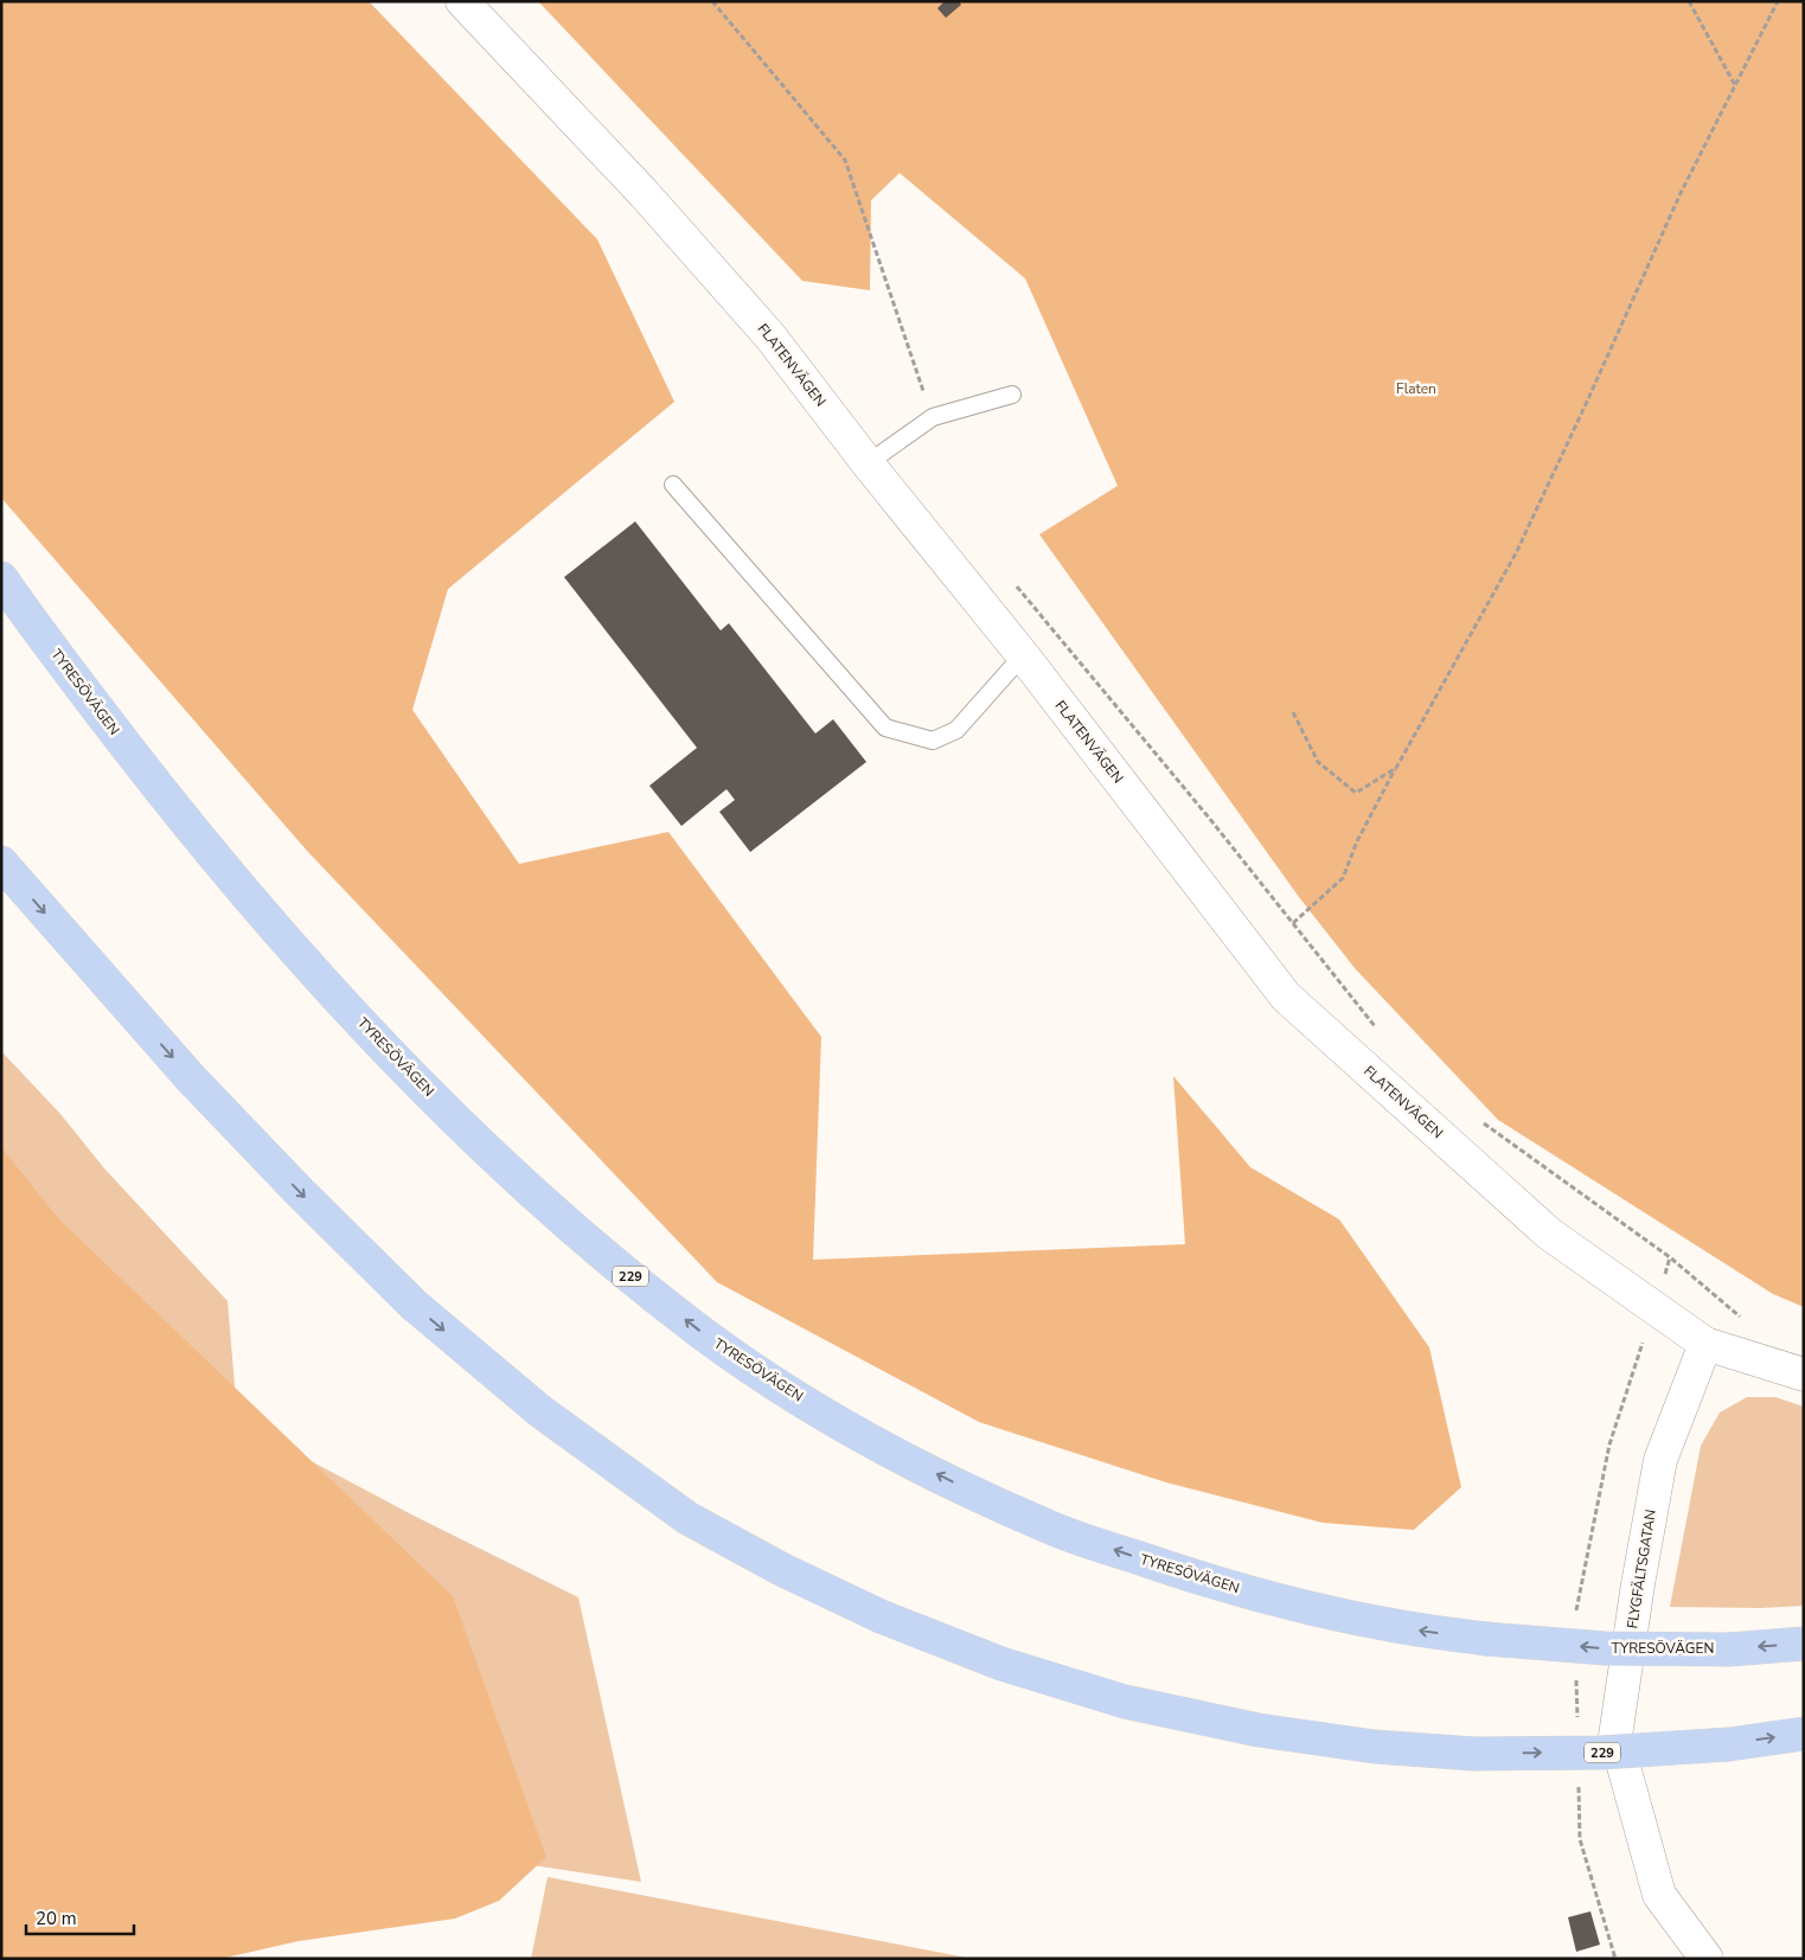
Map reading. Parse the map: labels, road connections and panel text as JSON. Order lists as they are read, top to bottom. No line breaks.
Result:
{"streets":{"highway":["TYRESÖVÄGEN","229"],"street":["FLATENVÄGEN","FLYGFÄLTSGATAN"]},"crossings":[["FLATENVÄGEN","FLYGFÄLTSGATAN"]],"parks":["Flaten"],"scale_bar":"20 m"}
